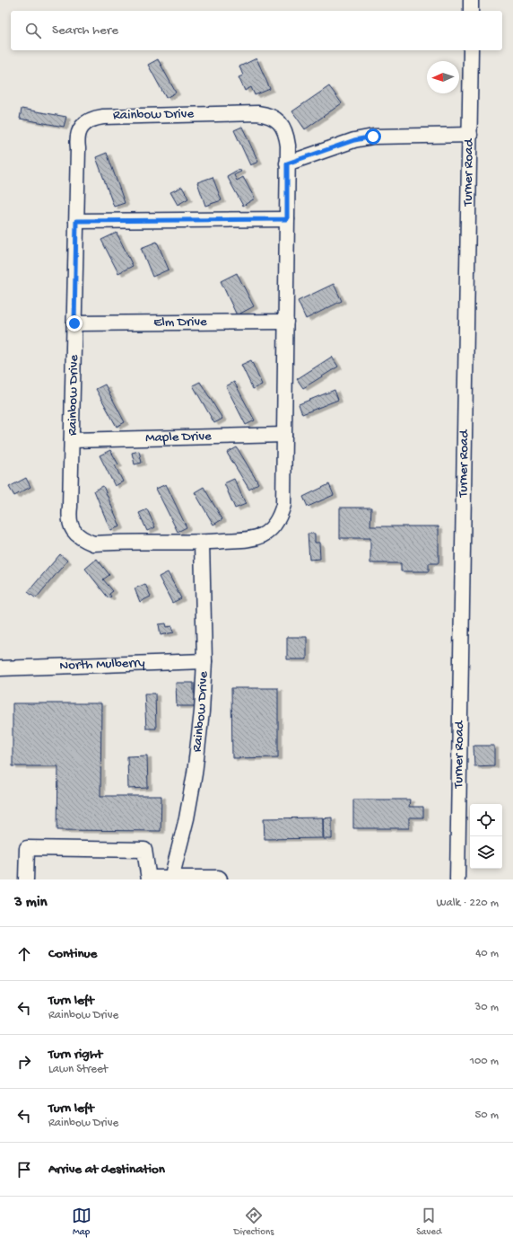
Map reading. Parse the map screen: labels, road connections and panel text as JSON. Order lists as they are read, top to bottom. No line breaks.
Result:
{"streets":{"street":["Rainbow Drive","Turner Road","Elm Drive","Maple Drive","North Mulberry"]},"crossings":[["Rainbow Drive","Elm Drive"],["Rainbow Drive","Maple Drive"],["Rainbow Drive","North Mulberry"]],"north":"left","page":{"search":"Search here","heading":["3 min","Walk · 220 m"],"list":[["Continue","40 m"],["Turn left","Rainbow Drive","30 m"],["Turn right","Lawn Street","100 m"],["Turn left","Rainbow Drive","50 m"],"Arrive at destination"],"nav":["Map","Directions","Saved"]}}
